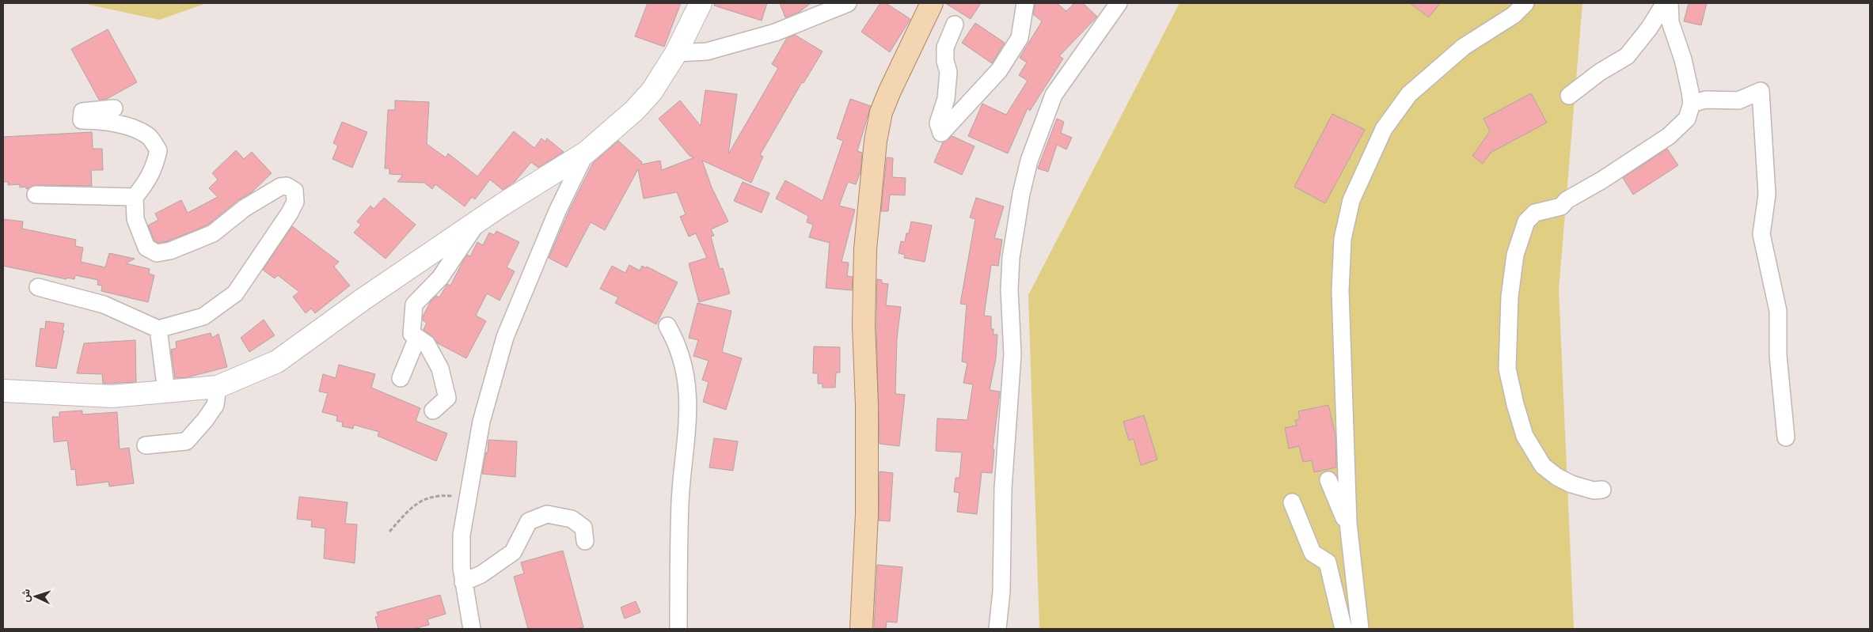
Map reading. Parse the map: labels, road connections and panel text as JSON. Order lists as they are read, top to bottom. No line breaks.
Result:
{"north":"left"}
